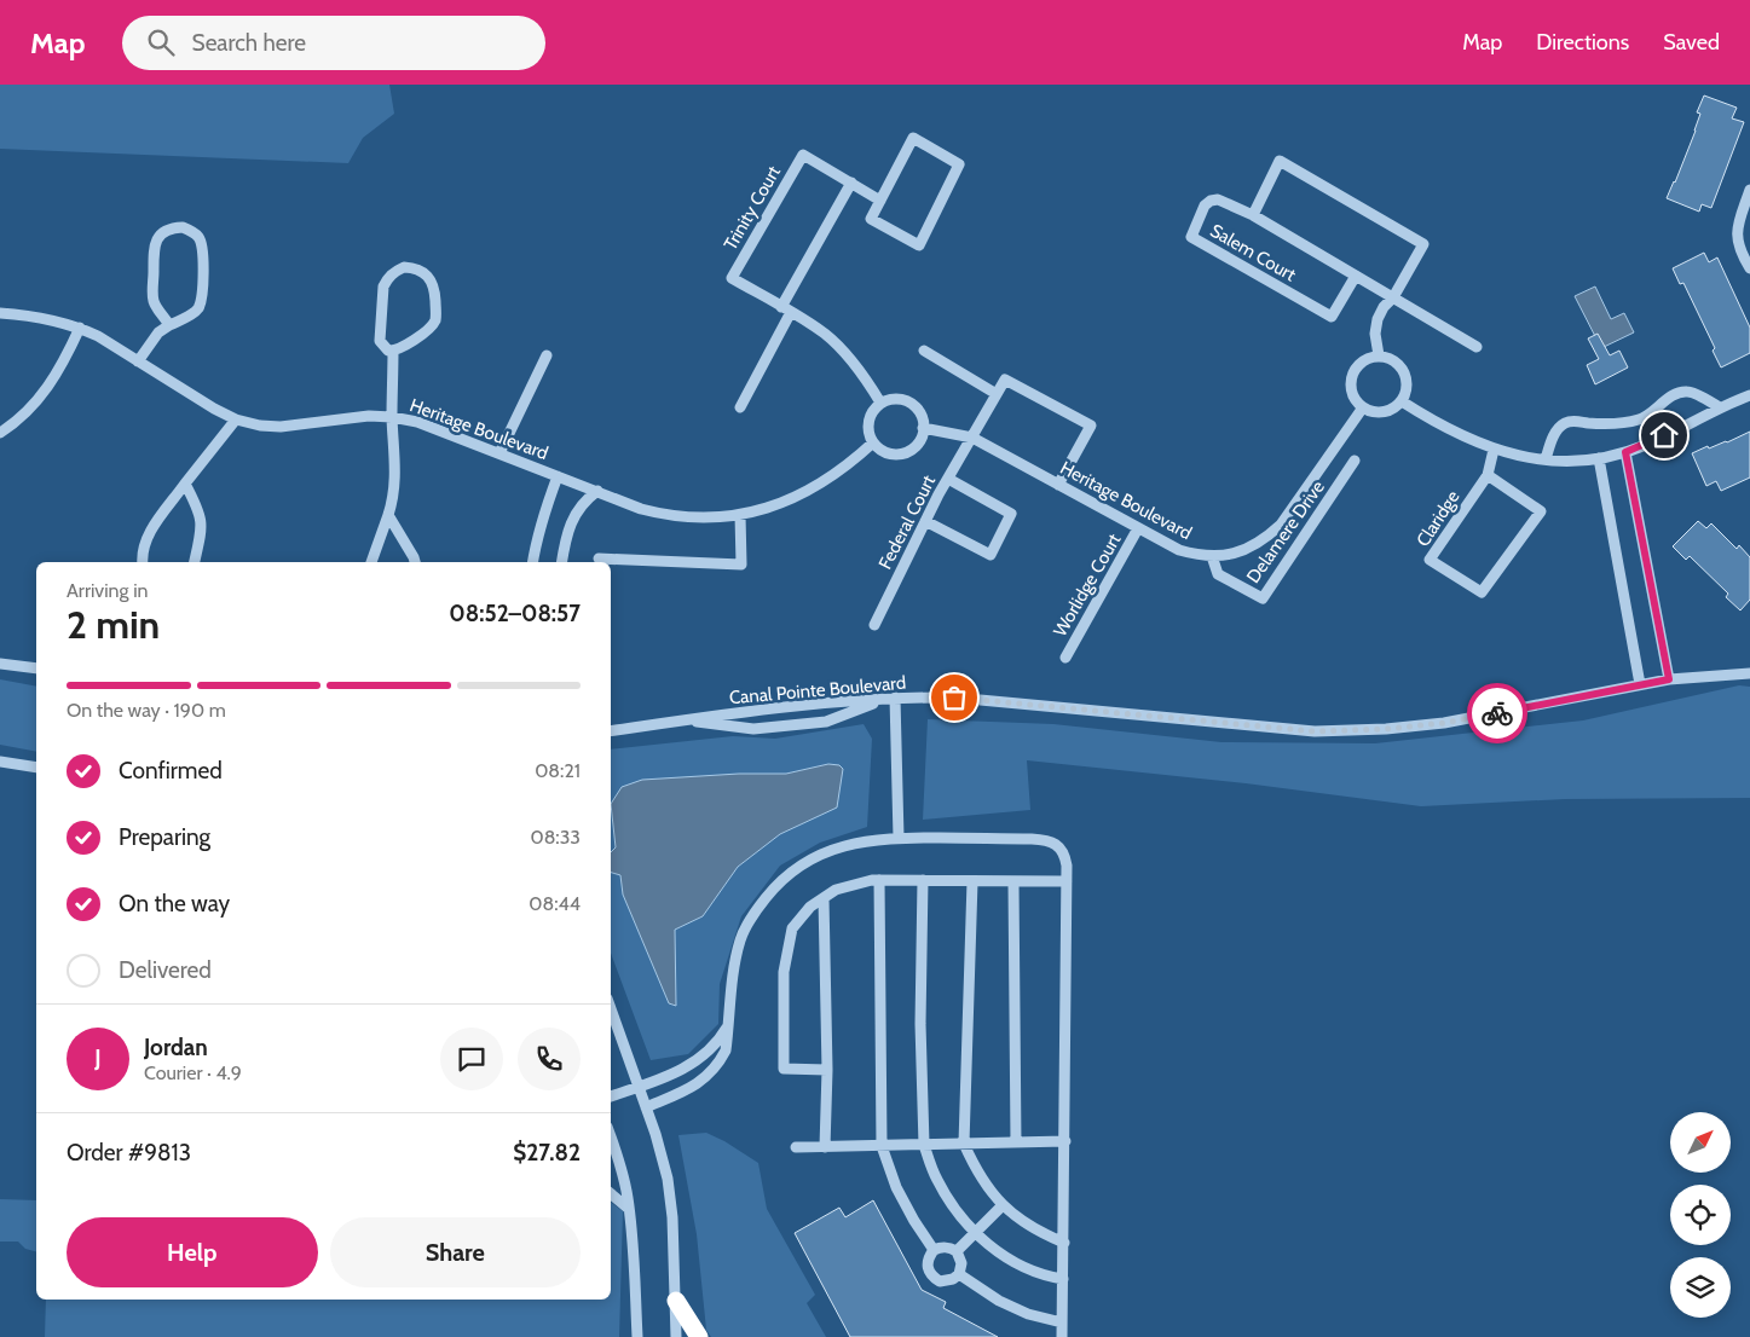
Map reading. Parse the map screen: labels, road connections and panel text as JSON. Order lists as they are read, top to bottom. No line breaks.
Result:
{"streets":{"street":["Trinity Court","Salem Court","Heritage Boulevard","Claridge","Federal Court","Delamere Drive","Worlidge Court","Canal Pointe Boulevard"]},"crossings":[["Trinity Court","Heritage Boulevard"],["Salem Court","Heritage Boulevard"],["Heritage Boulevard","Federal Court"],["Heritage Boulevard","Delamere Drive"],["Heritage Boulevard","Worlidge Court"]],"north":"top right","page":{"header":"Map","search":"Search here","nav":["Map","Directions","Saved"],"heading":["2 min","Arriving in","08:52–08:57"],"panel":["Jordan","Courier · 4.9","Order #9813","$27.82"],"bar":"On the way · 190 m","list":[["Confirmed","08:21"],["Preparing","08:33"],["On the way","08:44"],"Delivered"],"round":"J","buttons":["Help","Share"]}}
